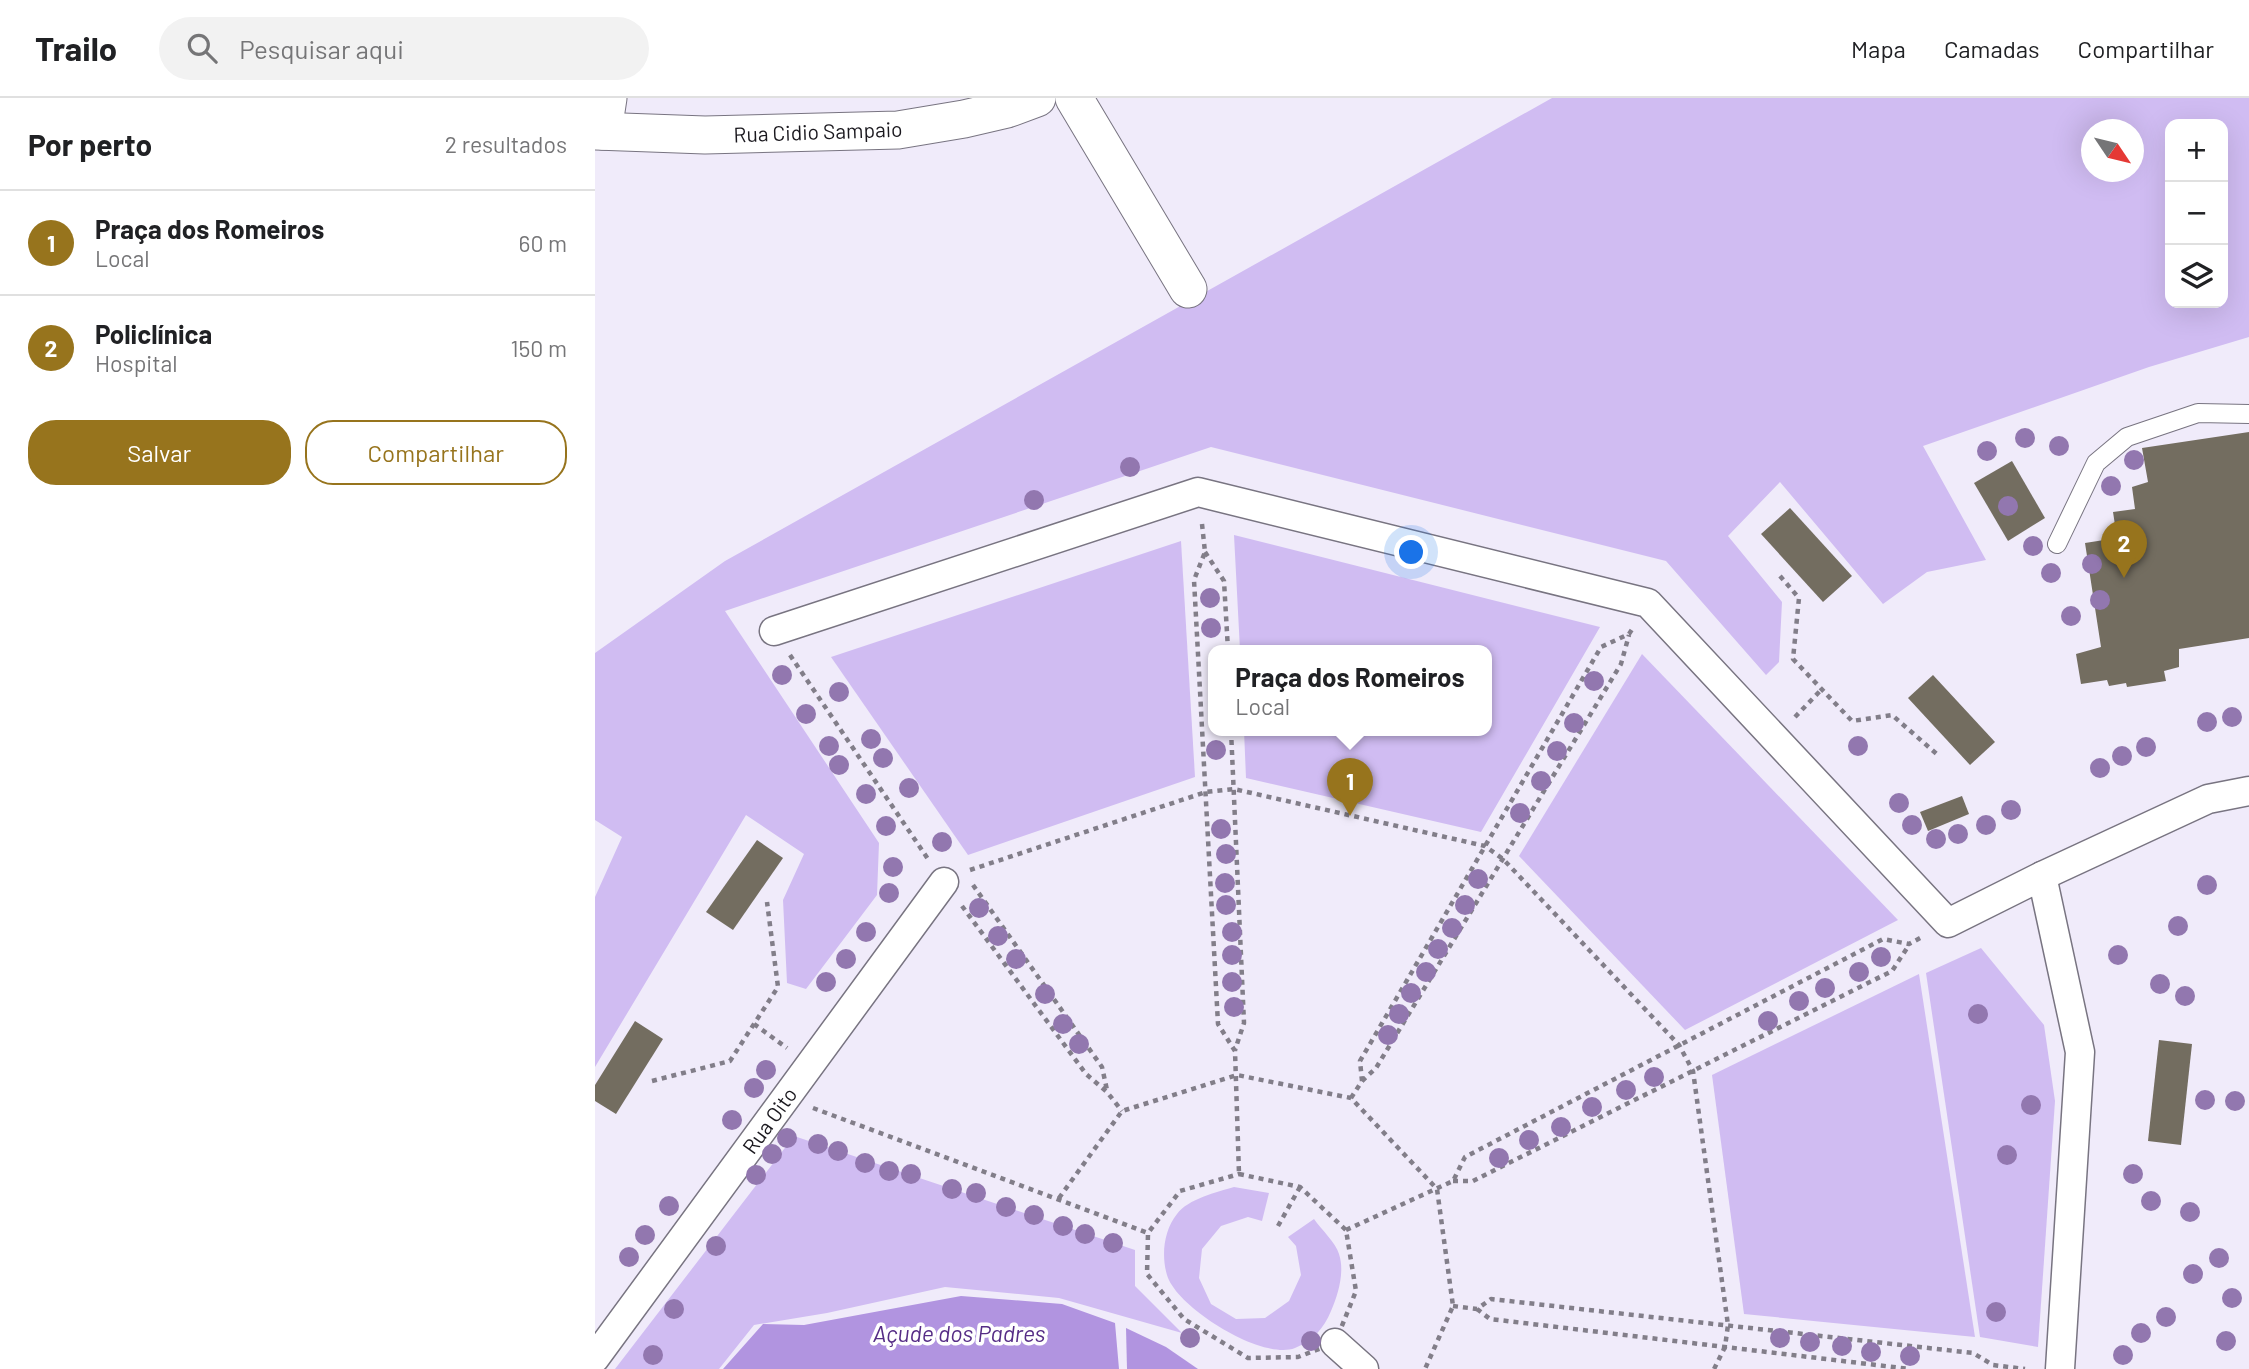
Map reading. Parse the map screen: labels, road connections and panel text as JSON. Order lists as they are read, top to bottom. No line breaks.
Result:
{"streets":{"street":["Rua Cidio Sampaio","Rua Oito"]},"water":["Açude dos Padres"],"north":"bottom right","page":{"header":"Trailo","search":"Pesquisar aqui","nav":["Mapa","Camadas","Compartilhar"],"heading":["Por perto","2 resultados"],"map_buttons":["+","−"],"list":[{"mark":"1","name":"Praça dos Romeiros","note":"Local","value":"60 m"},{"mark":"2","name":"Policlínica","note":"Hospital","value":"150 m"}],"buttons":["Salvar","Compartilhar"],"pins":["2","1"],"popup":["Praça dos Romeiros","Local"]}}
